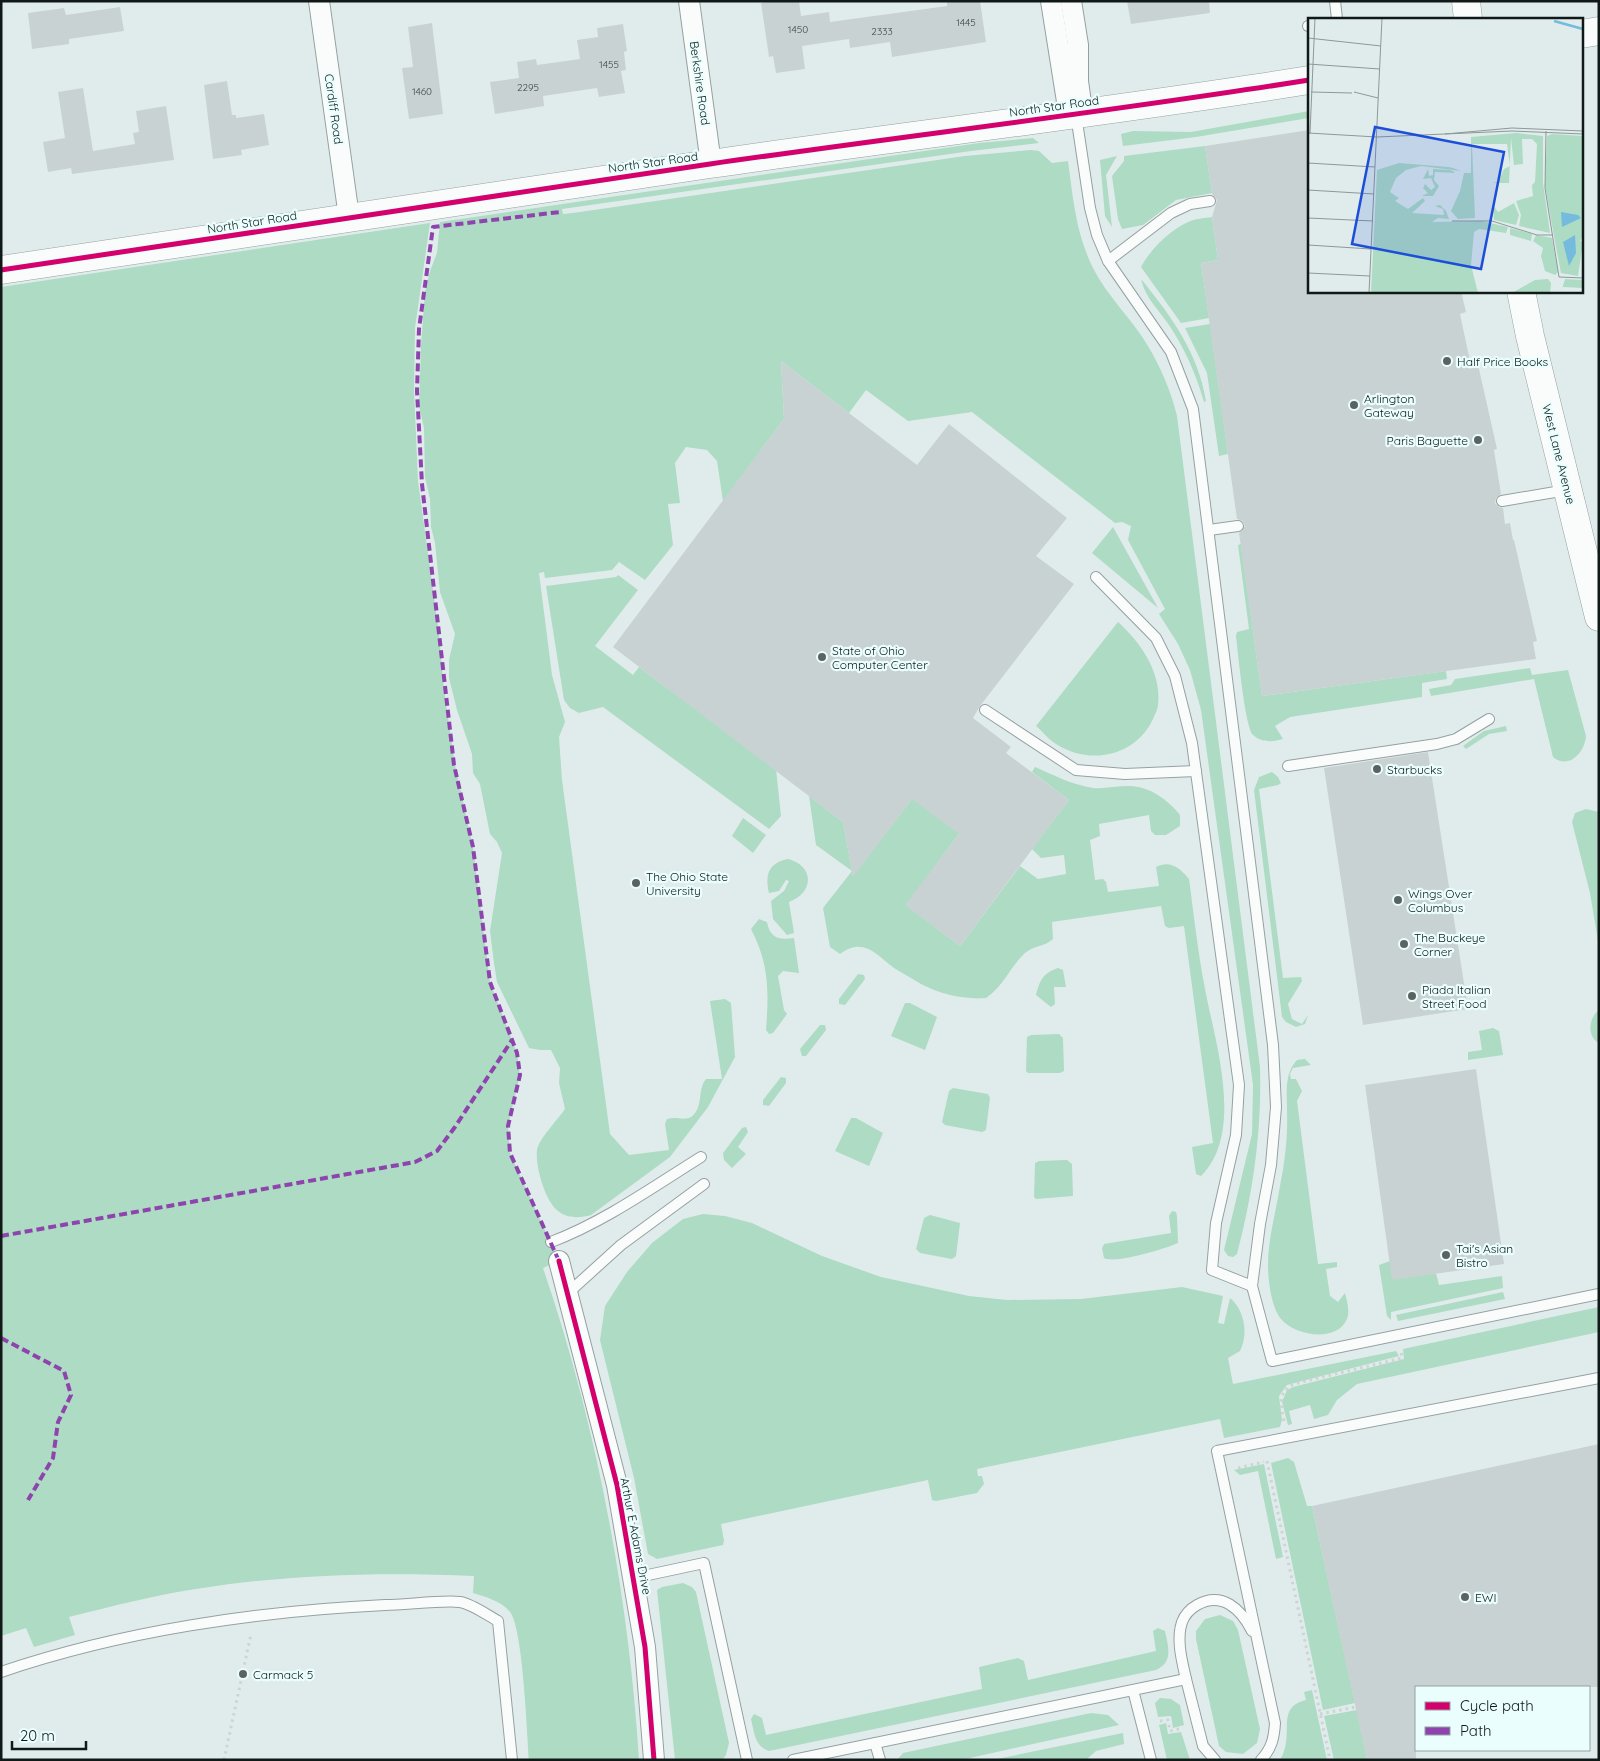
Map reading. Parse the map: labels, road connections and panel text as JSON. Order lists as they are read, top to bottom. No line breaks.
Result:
{"streets":{"street":["Berkshire Road","North Star Road","Cardiff Road","West Lane Avenue","Arthur E Adams Drive"]},"crossings":[["Berkshire Road","North Star Road"],["North Star Road","Cardiff Road"]],"places":["Half Price Books","Arlington Gateway","Paris Baguette","State of Ohio Computer Center","Starbucks","The Ohio State University","Wings Over Columbus","The Buckeye Corner","Piada Italian Street Food","Tai's Asian Bistro","EWI","Carmack 5"],"house_numbers":["1445","1450","2333","1455","2295","1460"],"legend":["Cycle path","Path"],"scale_bar":"20 m"}
